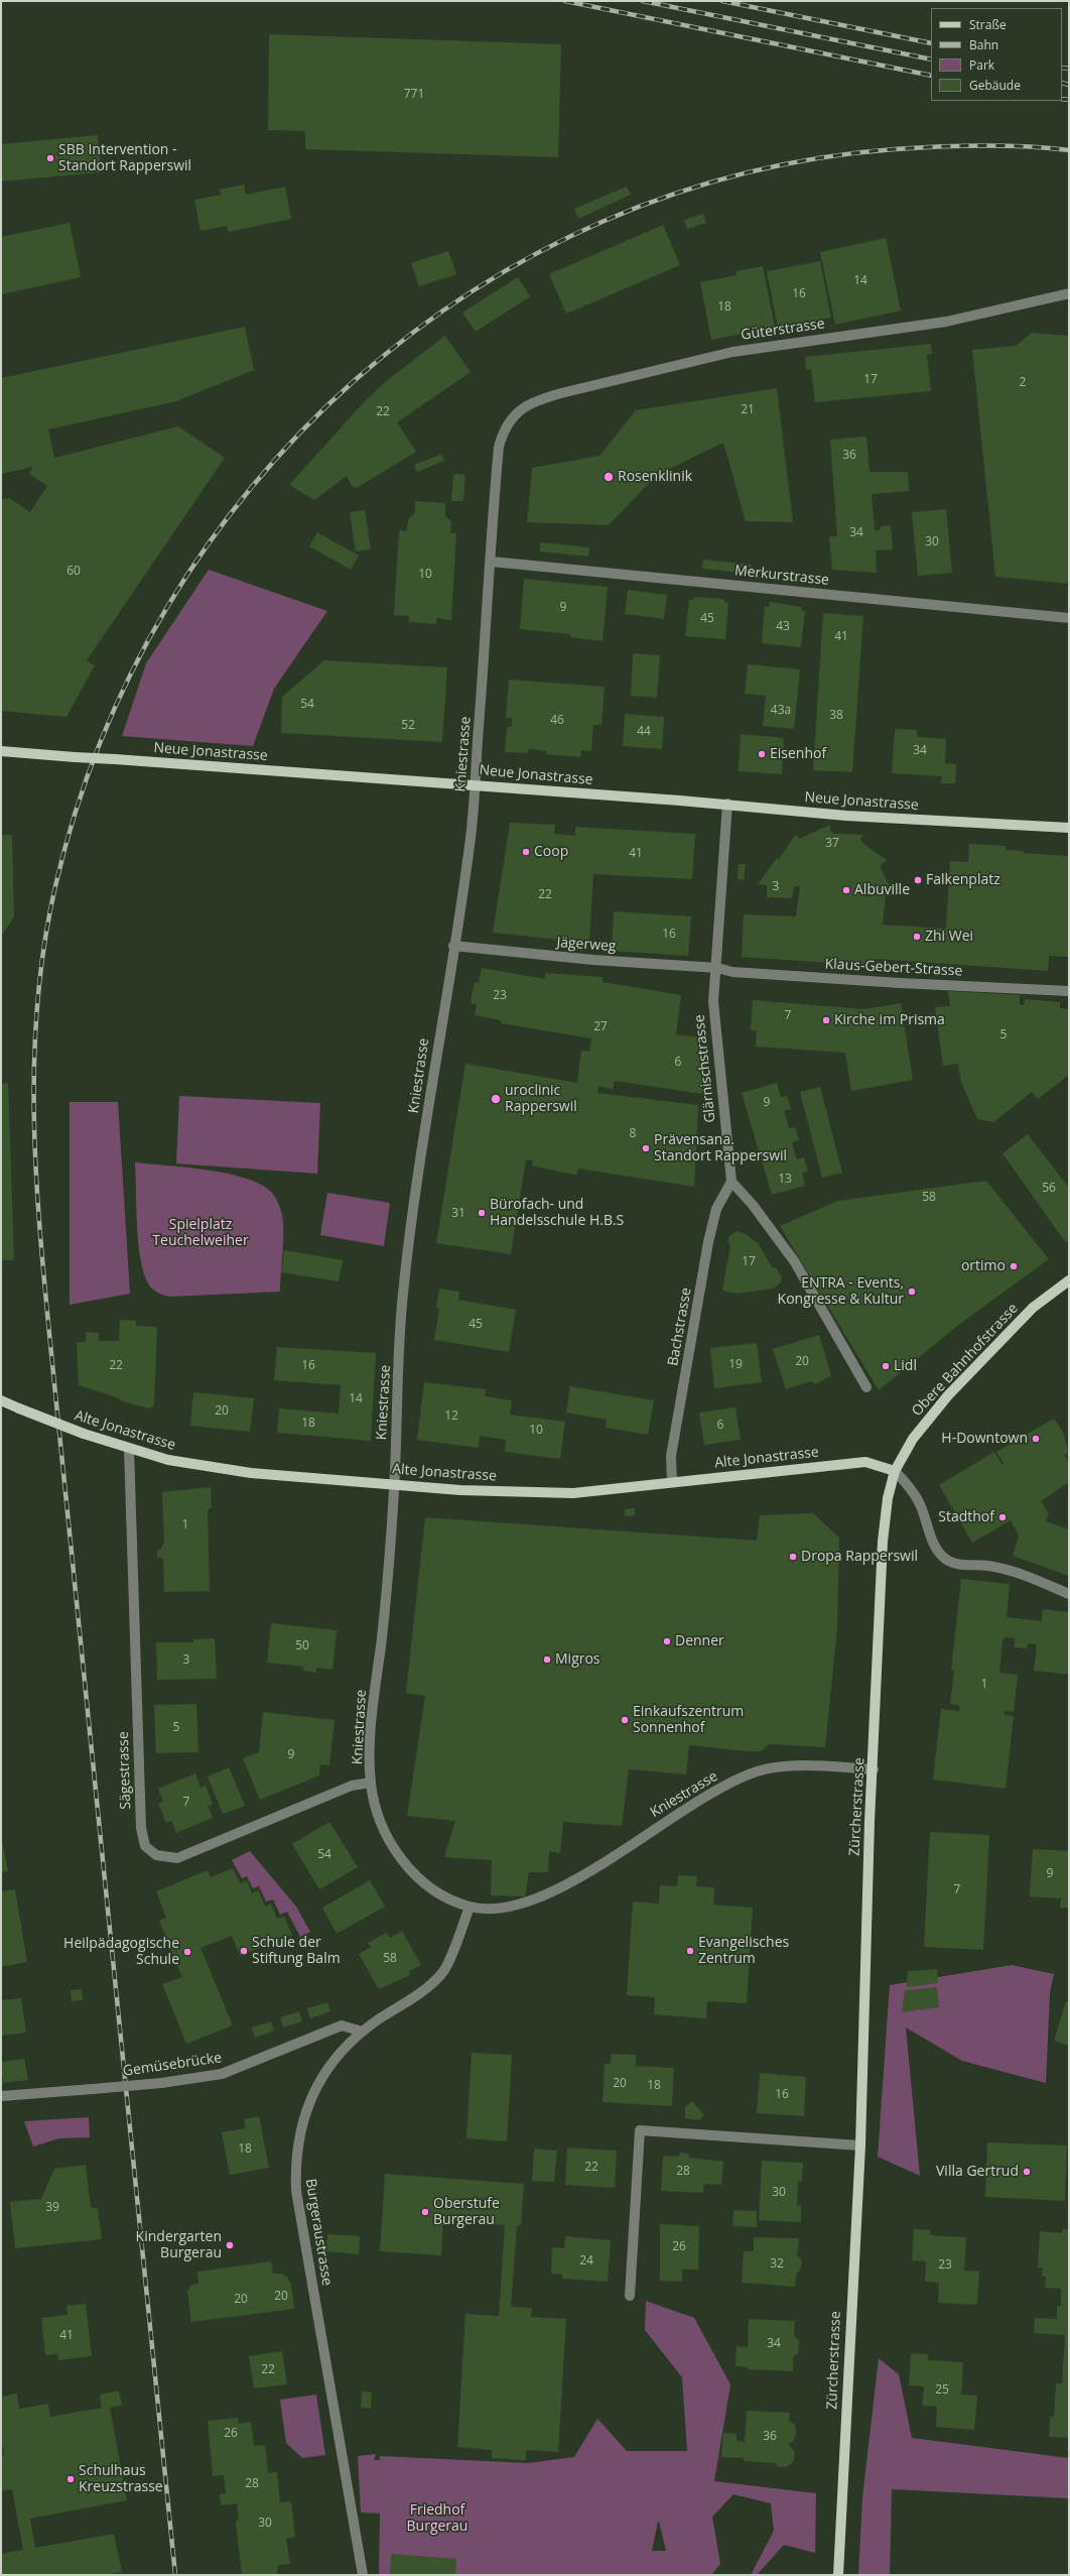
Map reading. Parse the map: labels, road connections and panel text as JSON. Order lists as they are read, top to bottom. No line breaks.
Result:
{"streets":{"main road":["Neue Jonastrasse","Obere Bahnhofstrasse","Alte Jonastrasse","Zürcherstrasse"],"street":["Güterstrasse","Merkurstrasse","Kniestrasse","Jägerweg","Klaus-Gebert-Strasse","Glärnischstrasse","Bachstrasse","Sägestrasse","Gemüsebrücke","Burgeraustrasse"]},"crossings":[["Güterstrasse","Kniestrasse"],["Merkurstrasse","Kniestrasse"],["Neue Jonastrasse","Kniestrasse"],["Neue Jonastrasse","Glärnischstrasse"],["Kniestrasse","Jägerweg"],["Kniestrasse","Alte Jonastrasse"],["Kniestrasse","Sägestrasse"],["Kniestrasse","Zürcherstrasse"],["Kniestrasse","Burgeraustrasse"],["Jägerweg","Klaus-Gebert-Strasse"],["Jägerweg","Glärnischstrasse"],["Klaus-Gebert-Strasse","Glärnischstrasse"],["Glärnischstrasse","Bachstrasse"],["Bachstrasse","Alte Jonastrasse"],["Obere Bahnhofstrasse","Alte Jonastrasse"],["Obere Bahnhofstrasse","Zürcherstrasse"],["Alte Jonastrasse","Sägestrasse"],["Alte Jonastrasse","Zürcherstrasse"],["Gemüsebrücke","Burgeraustrasse"]],"parks":["Spielplatz Teuchelweiher","Friedhof Burgerau"],"places":["SBB Intervention - Standort Rapperswil","Rosenklinik","Eisenhof","Coop","Falkenplatz","Albuville","Zhi Wei","Kirche im Prisma","uroclinic Rapperswil","Prävensana. Standort Rapperswil","Bürofach- und Handelsschule H.B.S","ortimo","ENTRA - Events, Kongresse & Kultur","Lidl","H-Downtown","Stadthof","Dropa Rapperswil","Denner","Migros","Einkaufszentrum Sonnenhof","Schule der Stiftung Balm","Evangelisches Zentrum","Heilpädagogische Schule","Villa Gertrud","Oberstufe Burgerau","Kindergarten Burgerau","Schulhaus Kreuzstrasse"],"house_numbers":["771","14","16","18","17","2","21","22","36","34","30","60","10","9","45","43","41","54","43a","38","46","52","44","34","37","41","3","22","16","23","7","27","5","6","9","8","13","56","58","31","17","45","20","19","22","16","14","20","12","18","6","10","1","50","3","1","5","9","7","54","9","7","58","20","18","16","18","22","28","30","39","26","24","32","23","20","20","41","34","22","25","26","36","28","30"],"legend":["Straße","Bahn","Park","Gebäude"]}
